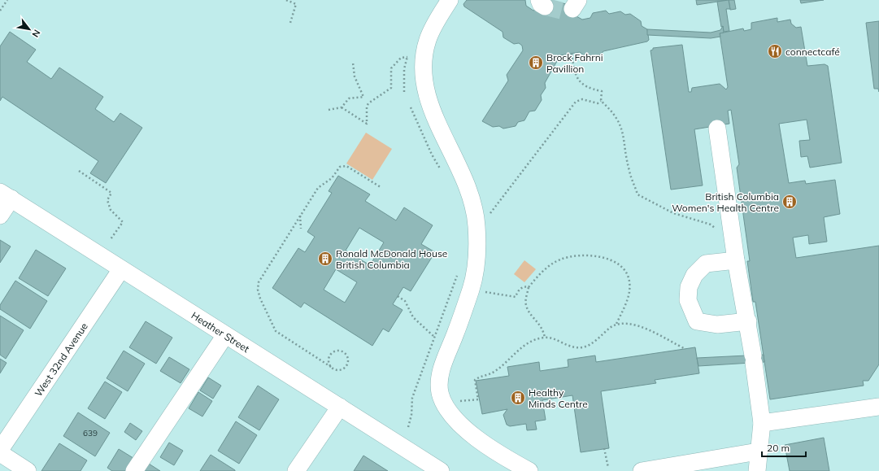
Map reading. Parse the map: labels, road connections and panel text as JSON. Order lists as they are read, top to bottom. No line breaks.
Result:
{"streets":{"street":["Heather Street","West 32nd Avenue"]},"crossings":[["Heather Street","West 32nd Avenue"]],"places":{"restaurant":["connectcafé"],"building":["Brock Fahrni Pavillion","British Columbia Women's Health Centre","Ronald McDonald House British Columbia","Healthy Minds Centre"]},"house_numbers":["639"],"scale_bar":"20 m","north":"bottom right"}
